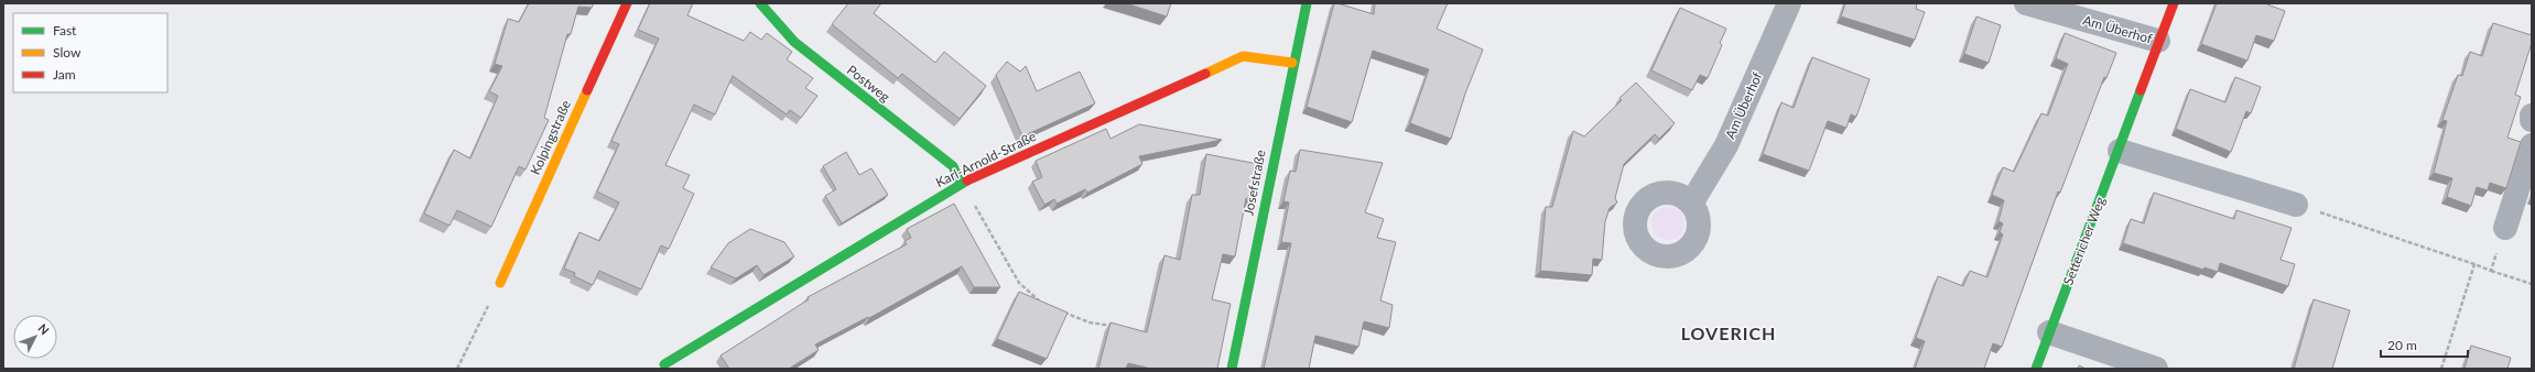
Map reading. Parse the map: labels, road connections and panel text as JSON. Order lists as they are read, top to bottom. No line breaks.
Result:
{"streets":{"street":["Am Überhof","Postweg","Kolpingstraße","Karl-Arnold-Straße","Josefstraße","Settericher Weg"]},"crossings":[["Am Überhof","Settericher Weg"],["Postweg","Karl-Arnold-Straße"],["Karl-Arnold-Straße","Josefstraße"]],"districts":["LOVERICH"],"legend":["Fast","Slow","Jam"],"scale_bar":"20 m","north":"top right"}
